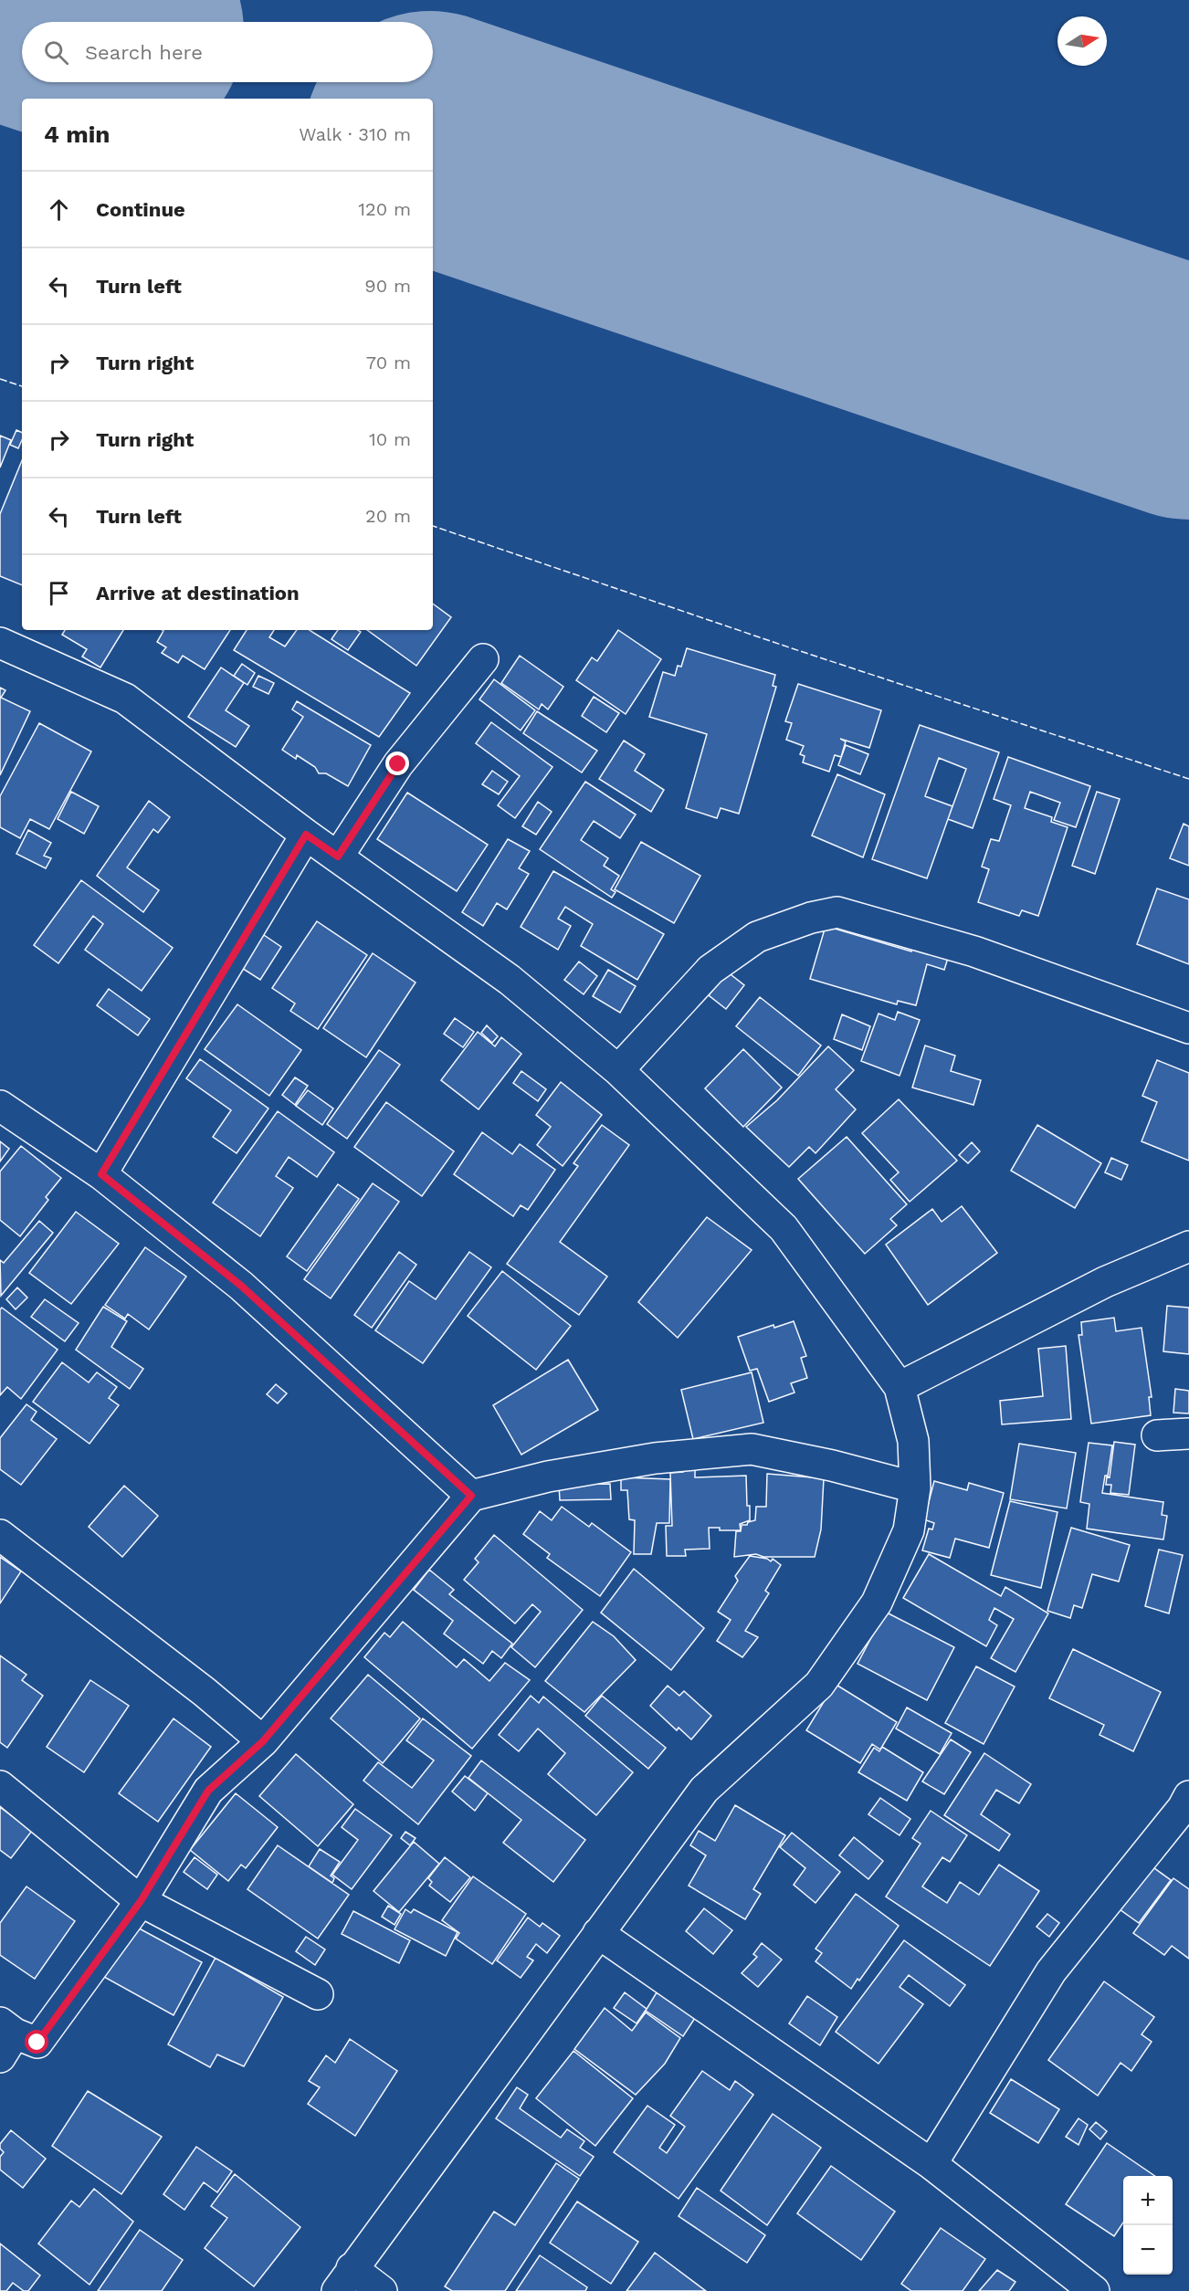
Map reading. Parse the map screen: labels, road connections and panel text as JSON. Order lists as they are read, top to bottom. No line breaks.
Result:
{"north":"right","page":{"search":"Search here","heading":["4 min","Walk · 310 m"],"list":[["Continue","120 m"],["Turn left","90 m"],["Turn right","70 m"],["Turn right","10 m"],["Turn left","20 m"],"Arrive at destination"],"map_buttons":["+","−"]}}
